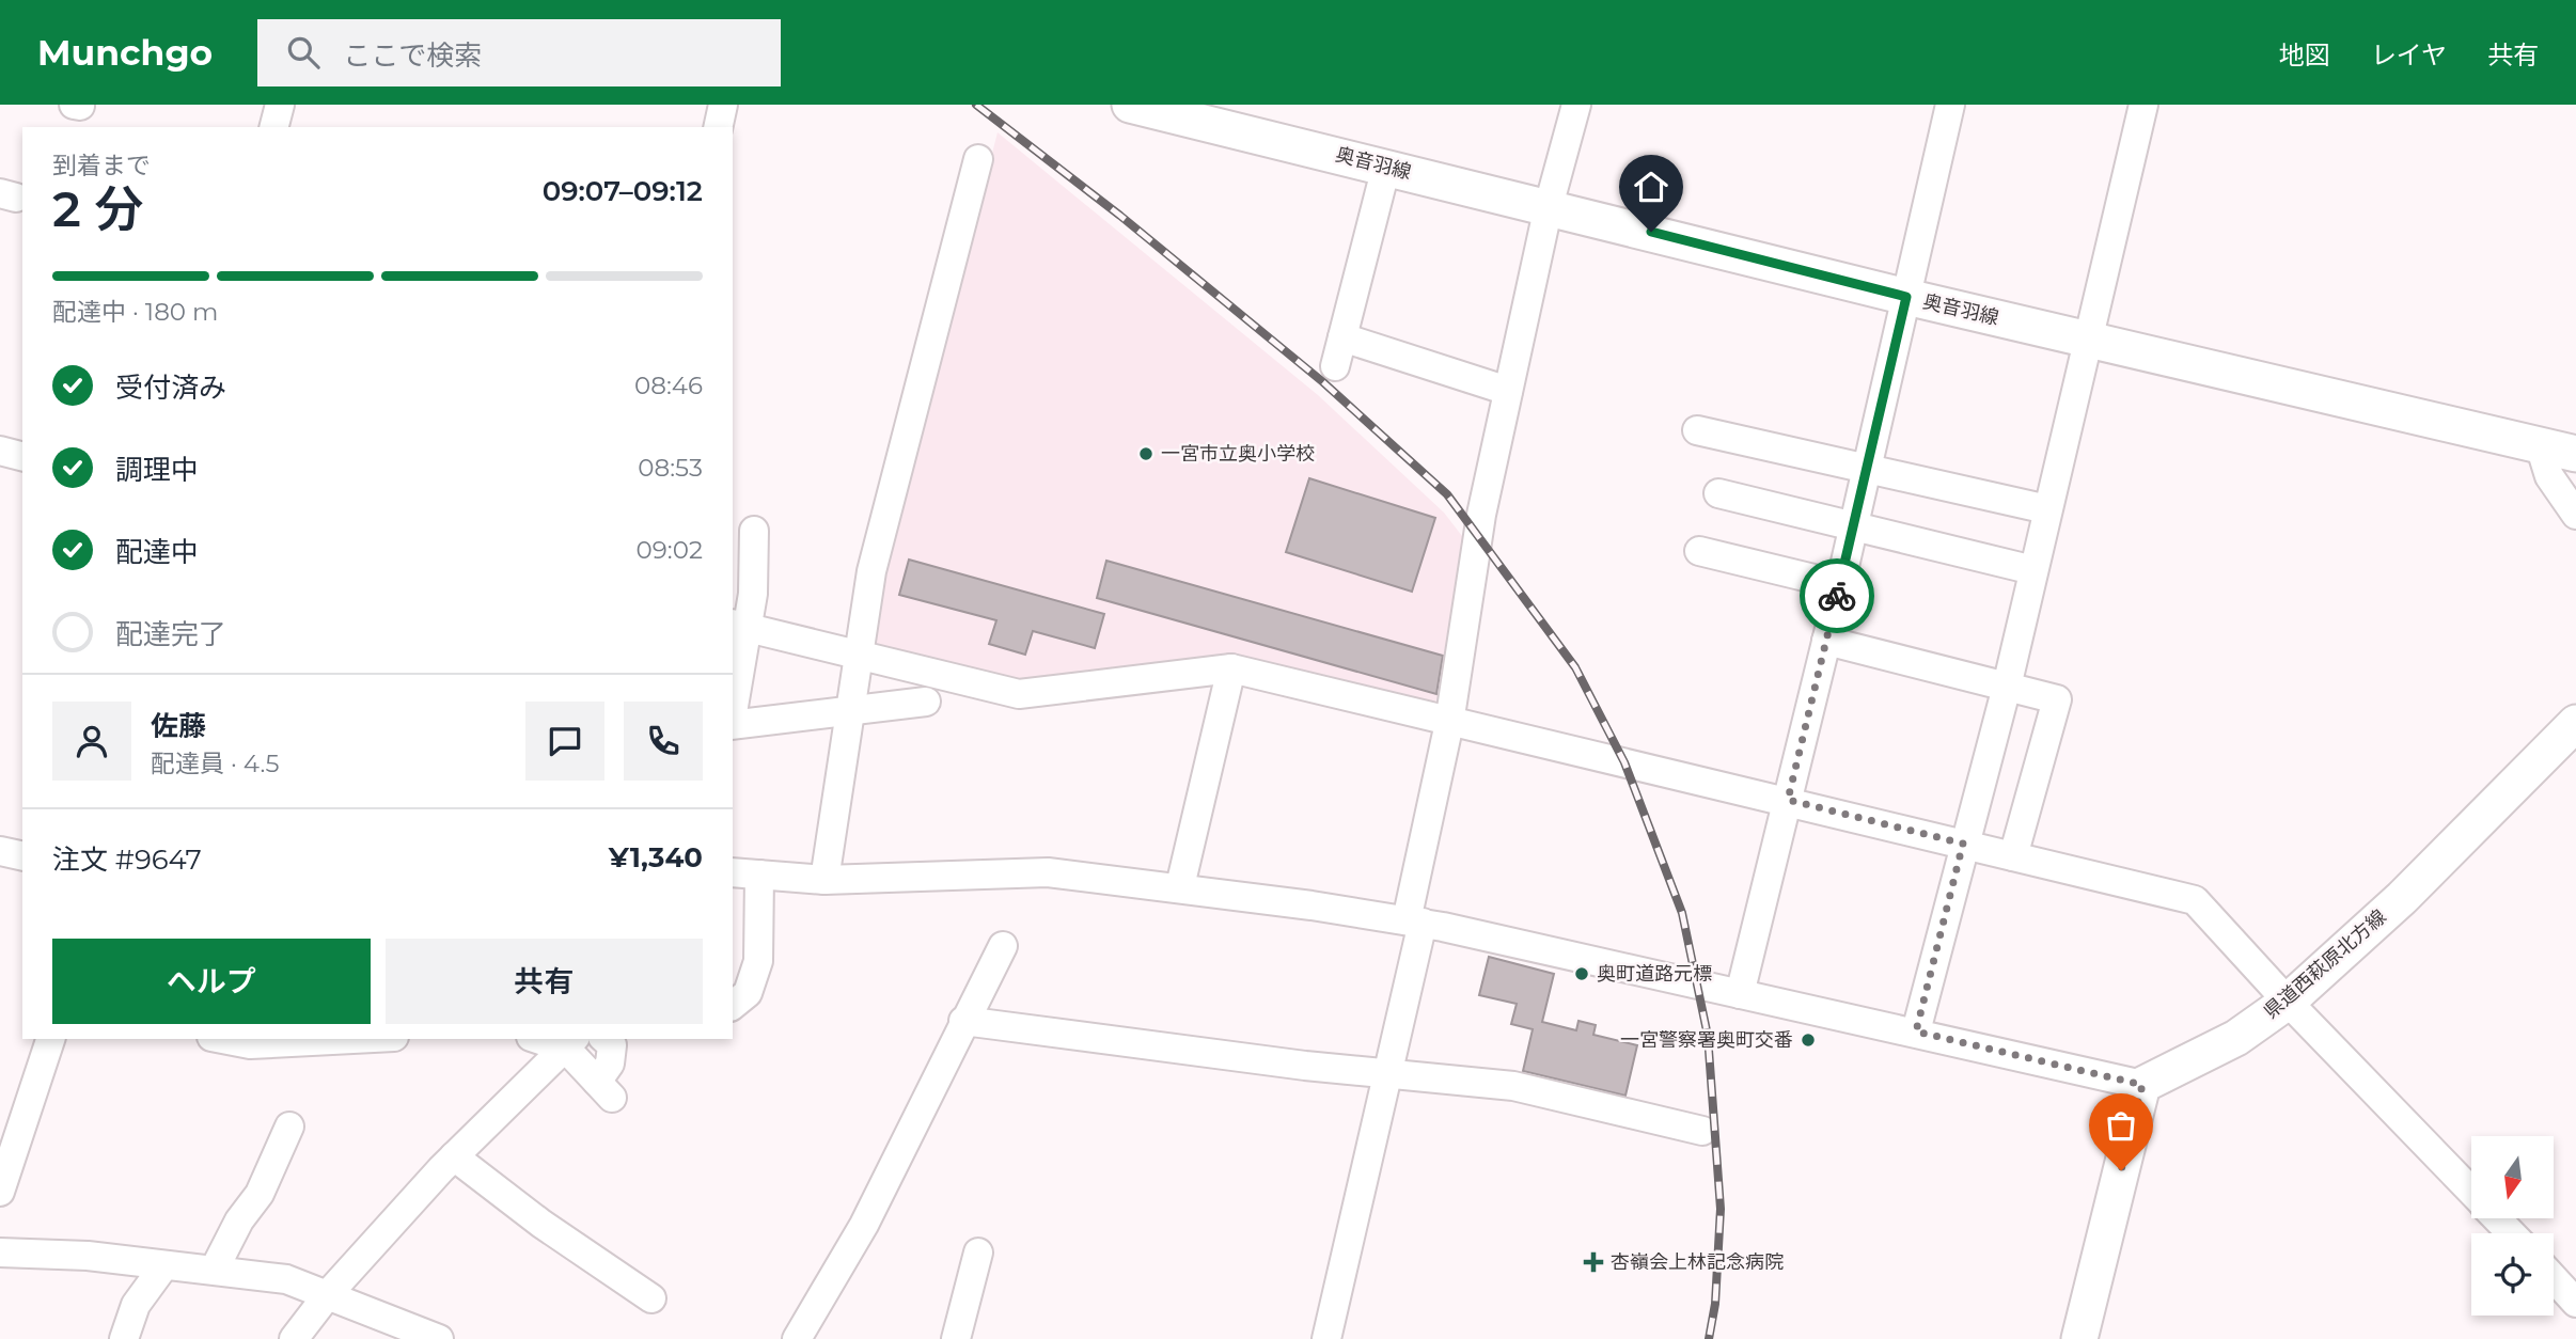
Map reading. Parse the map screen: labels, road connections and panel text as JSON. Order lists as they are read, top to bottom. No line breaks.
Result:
{"streets":{"main road":["奥音羽線","県道西萩原北方線"]},"places":{"other":["一宮市立奥小学校","奥町道路元標","一宮警察署奥町交番"],"health":["杏嶺会上林記念病院"]},"north":"bottom","page":{"header":"Munchgo","search":"ここで検索","nav":["地図","レイヤ","共有"],"heading":["2 分","到着まで","09:07–09:12"],"panel":["佐藤","配達員 · 4.5","注文 #9647","¥1,340"],"bar":"配達中 · 180 m","list":[["受付済み","08:46"],["調理中","08:53"],["配達中","09:02"],"配達完了"],"buttons":["ヘルプ","共有"]}}
